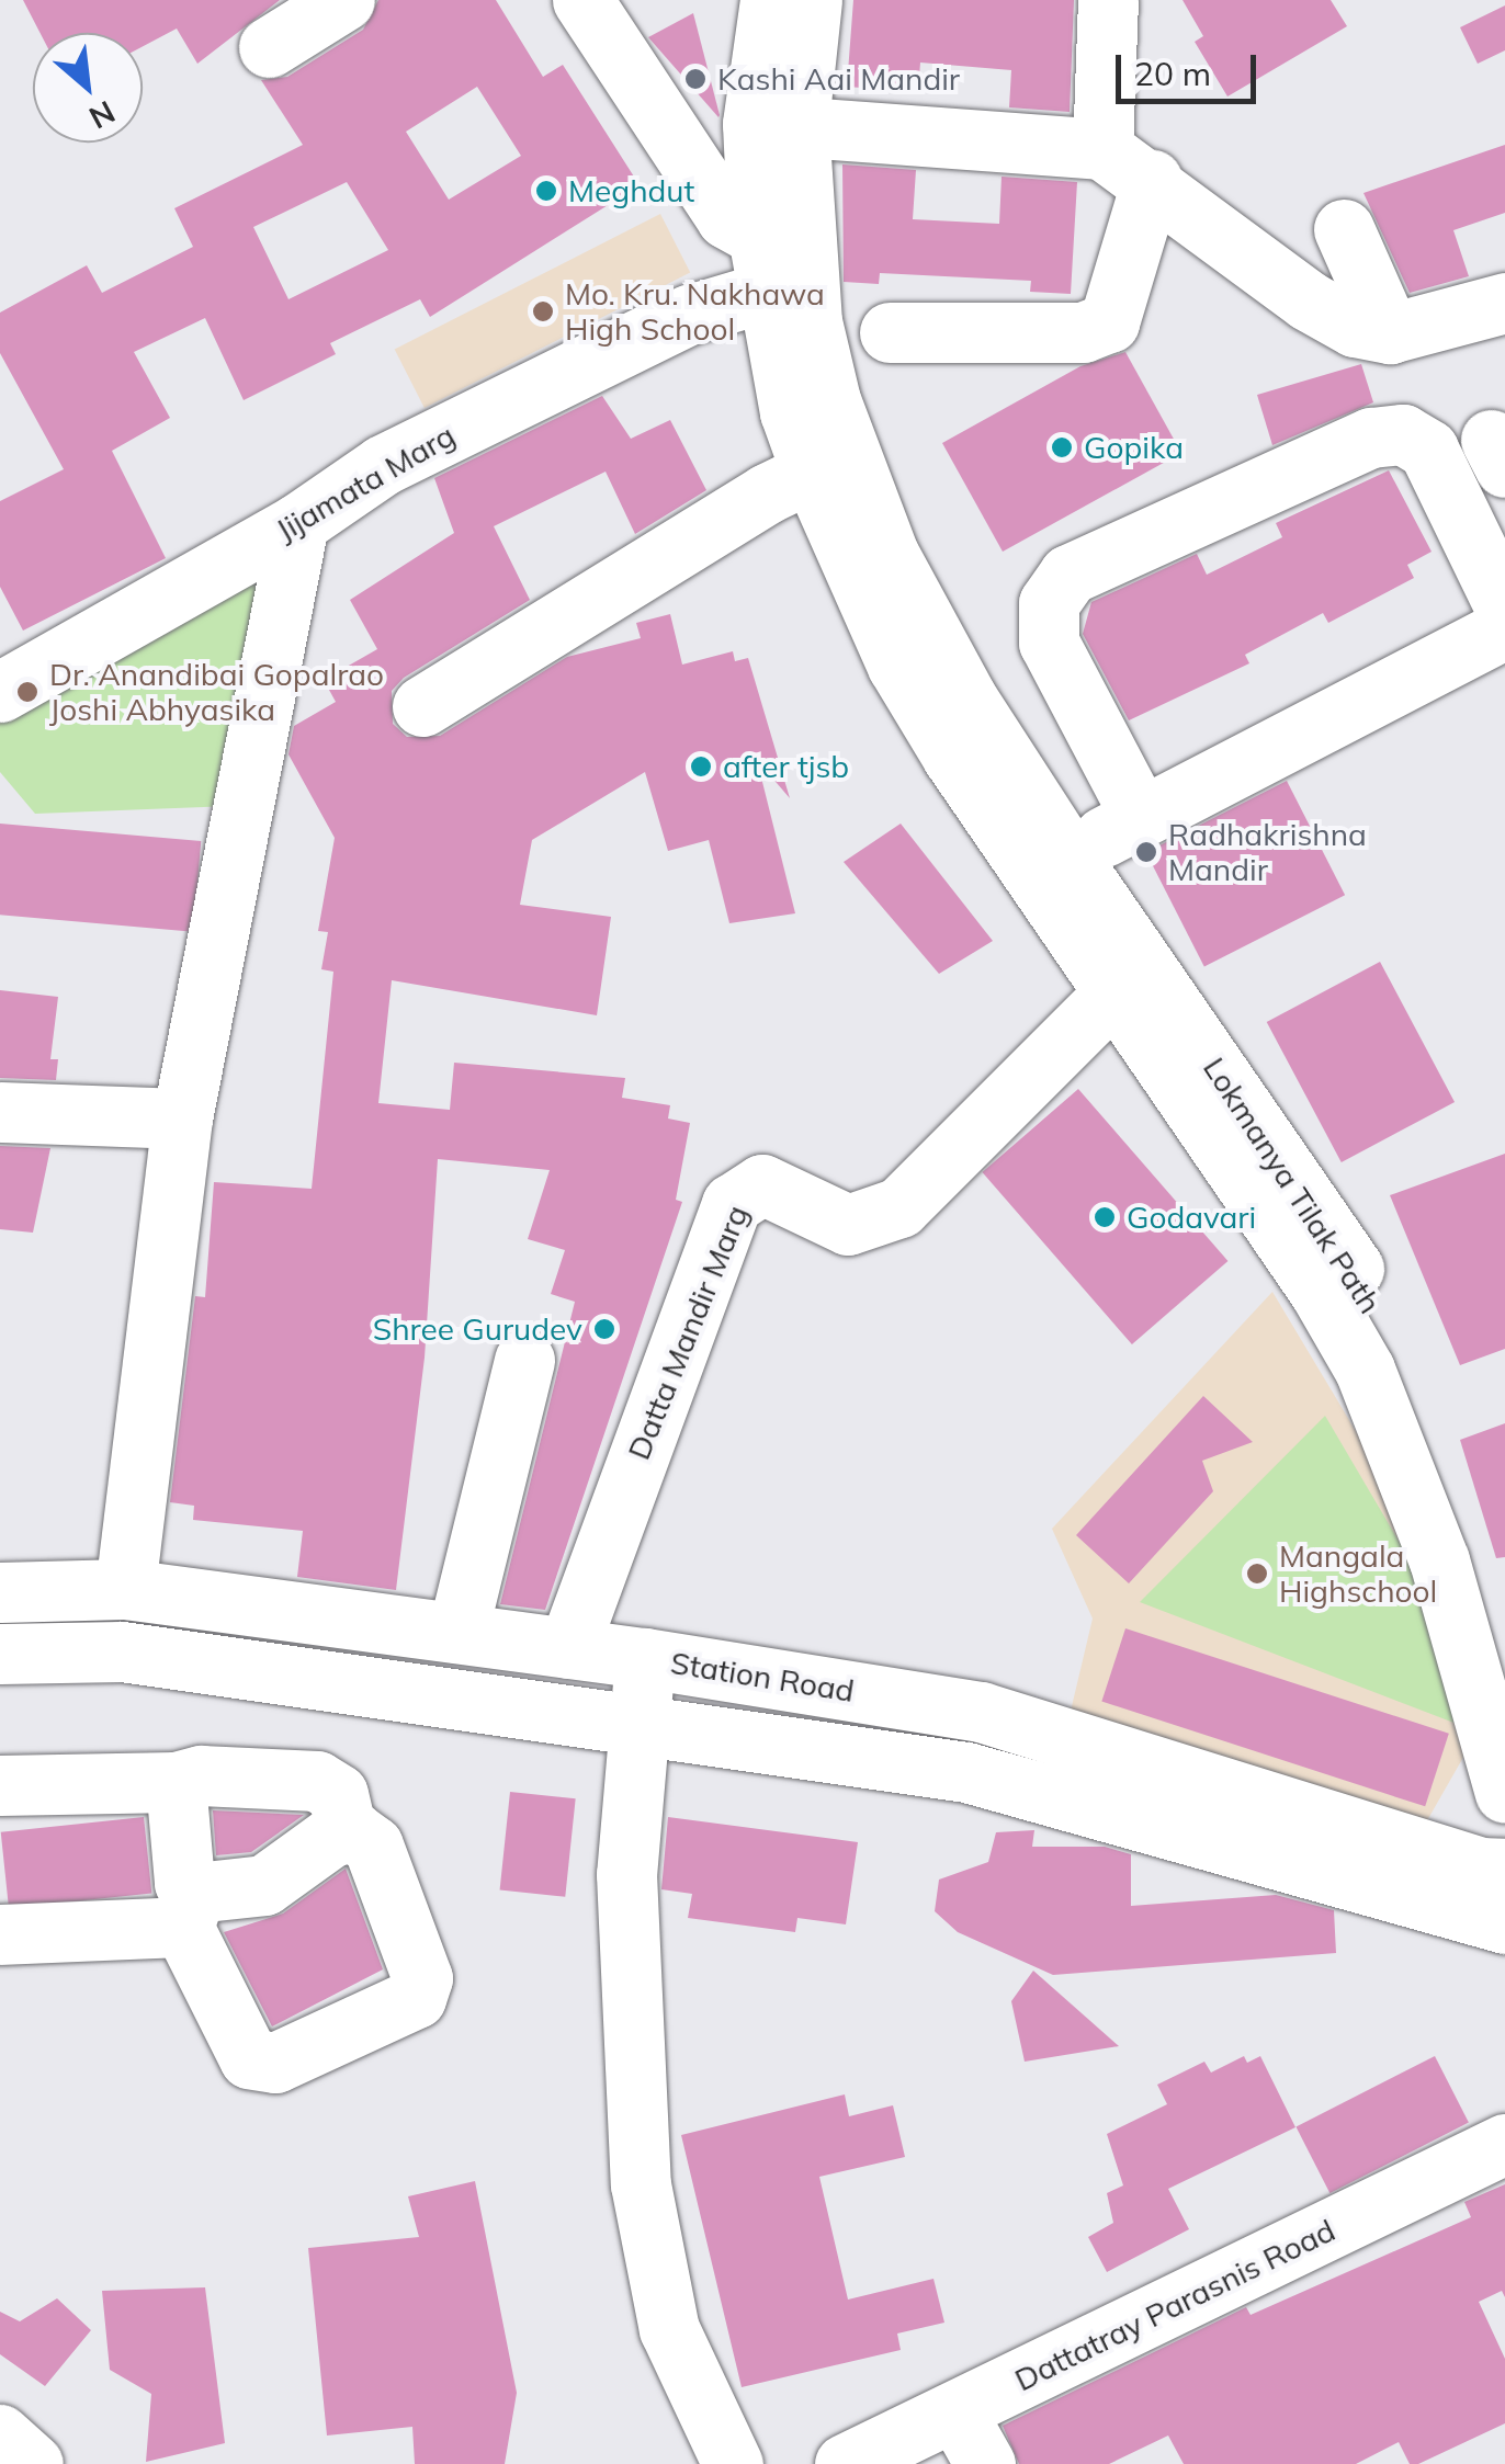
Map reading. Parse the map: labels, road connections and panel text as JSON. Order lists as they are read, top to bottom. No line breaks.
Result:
{"streets":{"street":["Jijamata Marg","Lokmanya Tilak Path","Datta Mandir Marg","Station Road","Dattatray Parasnis Road"]},"crossings":[["Jijamata Marg","Lokmanya Tilak Path"],["Lokmanya Tilak Path","Datta Mandir Marg"],["Datta Mandir Marg","Station Road"]],"places":["Kashi Aai Mandir","Meghdut","Mo. Kru. Nakhawa High School","Gopika","Dr. Anandibai Gopalrao Joshi Abhyasika","after tjsb","Radhakrishna Mandir","Godavari","Shree Gurudev","Mangala Highschool"],"scale_bar":"20 m","north":"bottom right"}
